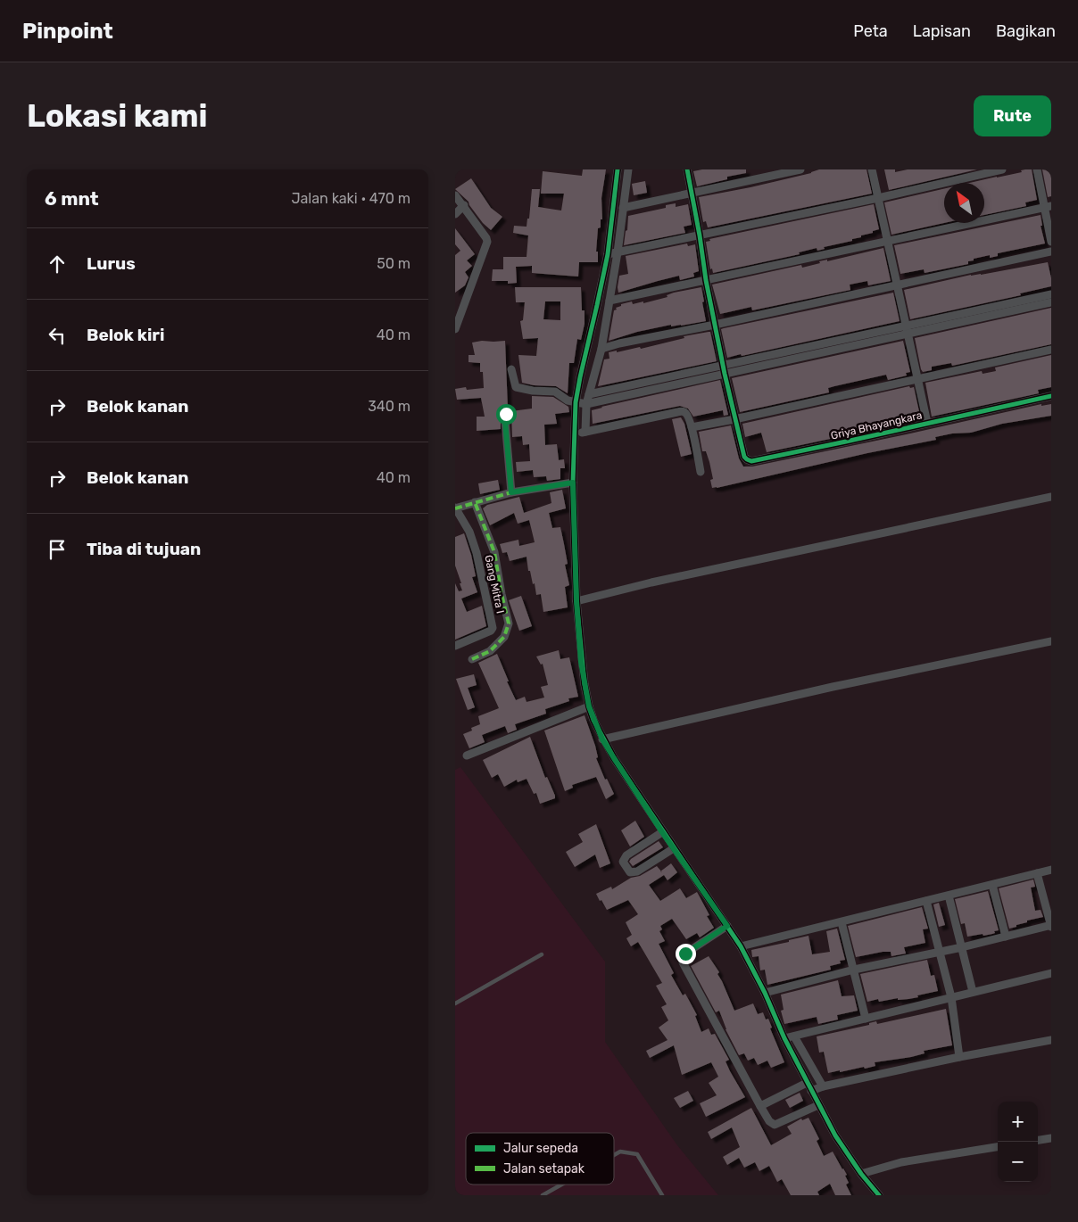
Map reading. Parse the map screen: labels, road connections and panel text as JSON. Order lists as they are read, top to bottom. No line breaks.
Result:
{"streets":{"street":["Griya Bhayangkara","Gang Mitra I"]},"legend":["Jalur sepeda","Jalan setapak"],"north":"top left","page":{"header":"Pinpoint","nav":["Peta","Lapisan","Bagikan"],"buttons":"Rute","title":"Lokasi kami","heading":["6 mnt","Jalan kaki · 470 m"],"list":[["Lurus","50 m"],["Belok kiri","40 m"],["Belok kanan","340 m"],["Belok kanan","40 m"],"Tiba di tujuan"],"map_buttons":["+","−"]}}
